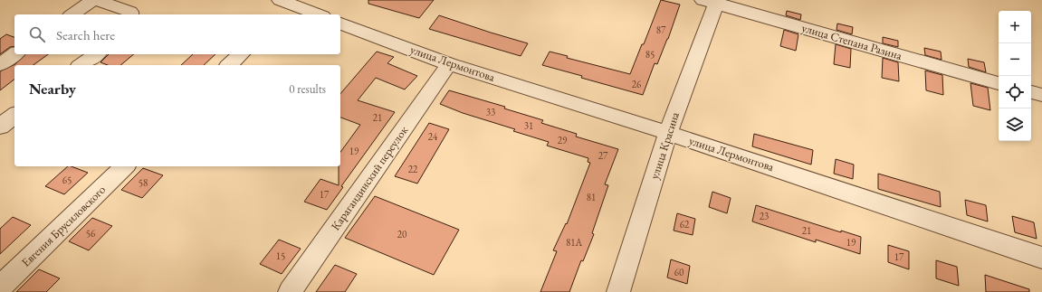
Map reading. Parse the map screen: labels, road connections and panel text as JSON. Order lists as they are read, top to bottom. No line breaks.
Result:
{"streets":{"street":["улица Степана Разина","улица Лермонтова","улица Красина","Карагандинский переулок","Евгения Брусиловского"]},"crossings":[["улица Степана Разина","улица Красина"],["улица Лермонтова","улица Красина"],["улица Лермонтова","Карагандинский переулок"]],"house_numbers":["87","85","26","33","21","31","24","29","19","27","22","65","58","17","81","23","62","21","56","20","81А","19","15","17","60"],"page":{"map_buttons":["+","−"],"search":"Search here","heading":["Nearby","0 results"]}}
